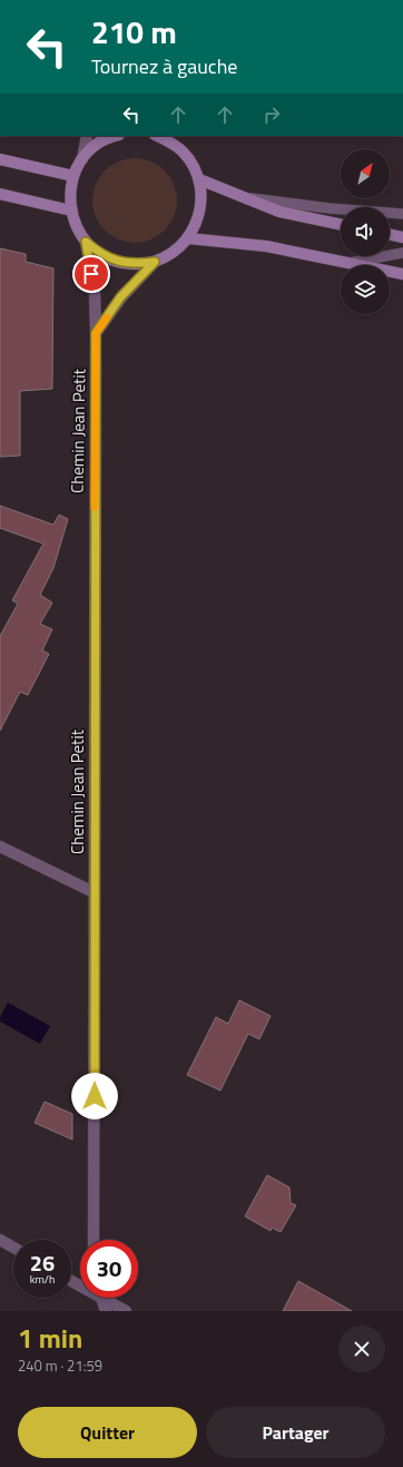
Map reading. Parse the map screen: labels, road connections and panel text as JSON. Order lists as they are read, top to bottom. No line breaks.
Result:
{"streets":{"street":["Chemin Jean Petit"]},"north":"top right","page":{"turn":["210 m","Tournez à gauche"],"speed":"26 km/h","limit":"30","heading":["1 min","240 m · 21:59"],"buttons":["Quitter","Partager"]}}
